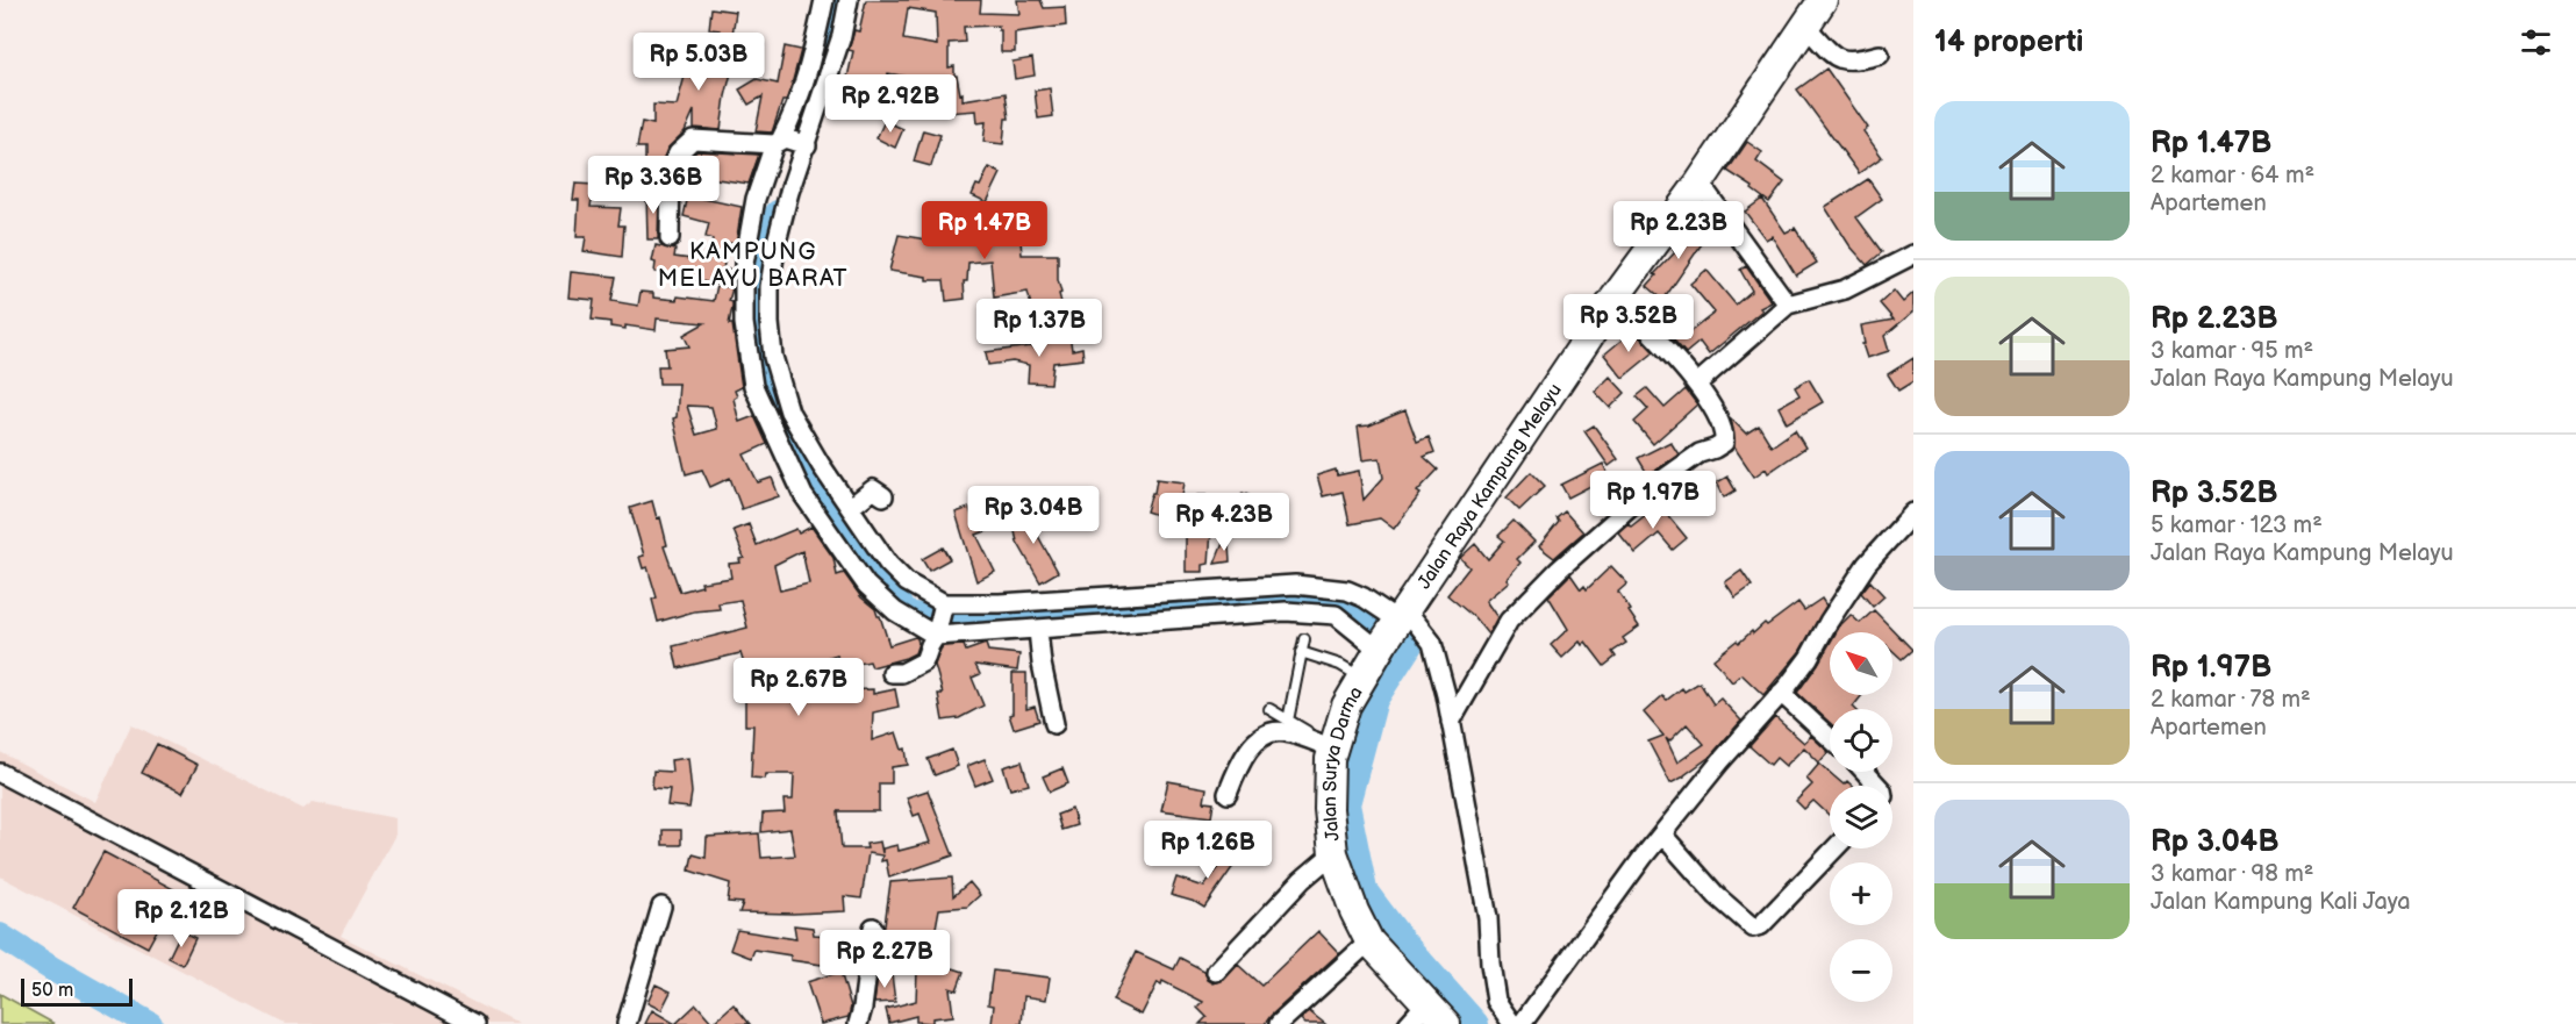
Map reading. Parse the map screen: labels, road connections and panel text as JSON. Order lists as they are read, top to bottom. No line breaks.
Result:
{"streets":{"main road":["Jalan Raya Kampung Melayu","Jalan Surya Darma"]},"crossings":[["Jalan Raya Kampung Melayu","Jalan Surya Darma"]],"districts":["KAMPUNG MELAYU BARAT"],"scale_bar":"50 m","north":"top left","page":{"heading":"14 properti","price":["Rp 5.03B","Rp 2.92B","Rp 3.36B","Rp 1.47B","Rp 2.23B","Rp 3.52B","Rp 1.37B","Rp 1.97B","Rp 3.04B","Rp 4.23B","Rp 2.67B","Rp 1.26B","Rp 2.12B","Rp 2.27B"],"list":[{"name":"Rp 1.47B","note":"2 kamar · 64 m² · Apartemen"},{"name":"Rp 2.23B","note":"3 kamar · 95 m² · Jalan Raya Kampung Melayu"},{"name":"Rp 3.52B","note":"5 kamar · 123 m² · Jalan Raya Kampung Melayu"},{"name":"Rp 1.97B","note":"2 kamar · 78 m² · Apartemen"},{"name":"Rp 3.04B","note":"3 kamar · 98 m² · Jalan Kampung Kali Jaya"}],"map_buttons":["+","−"],"scale":"50 m"}}
